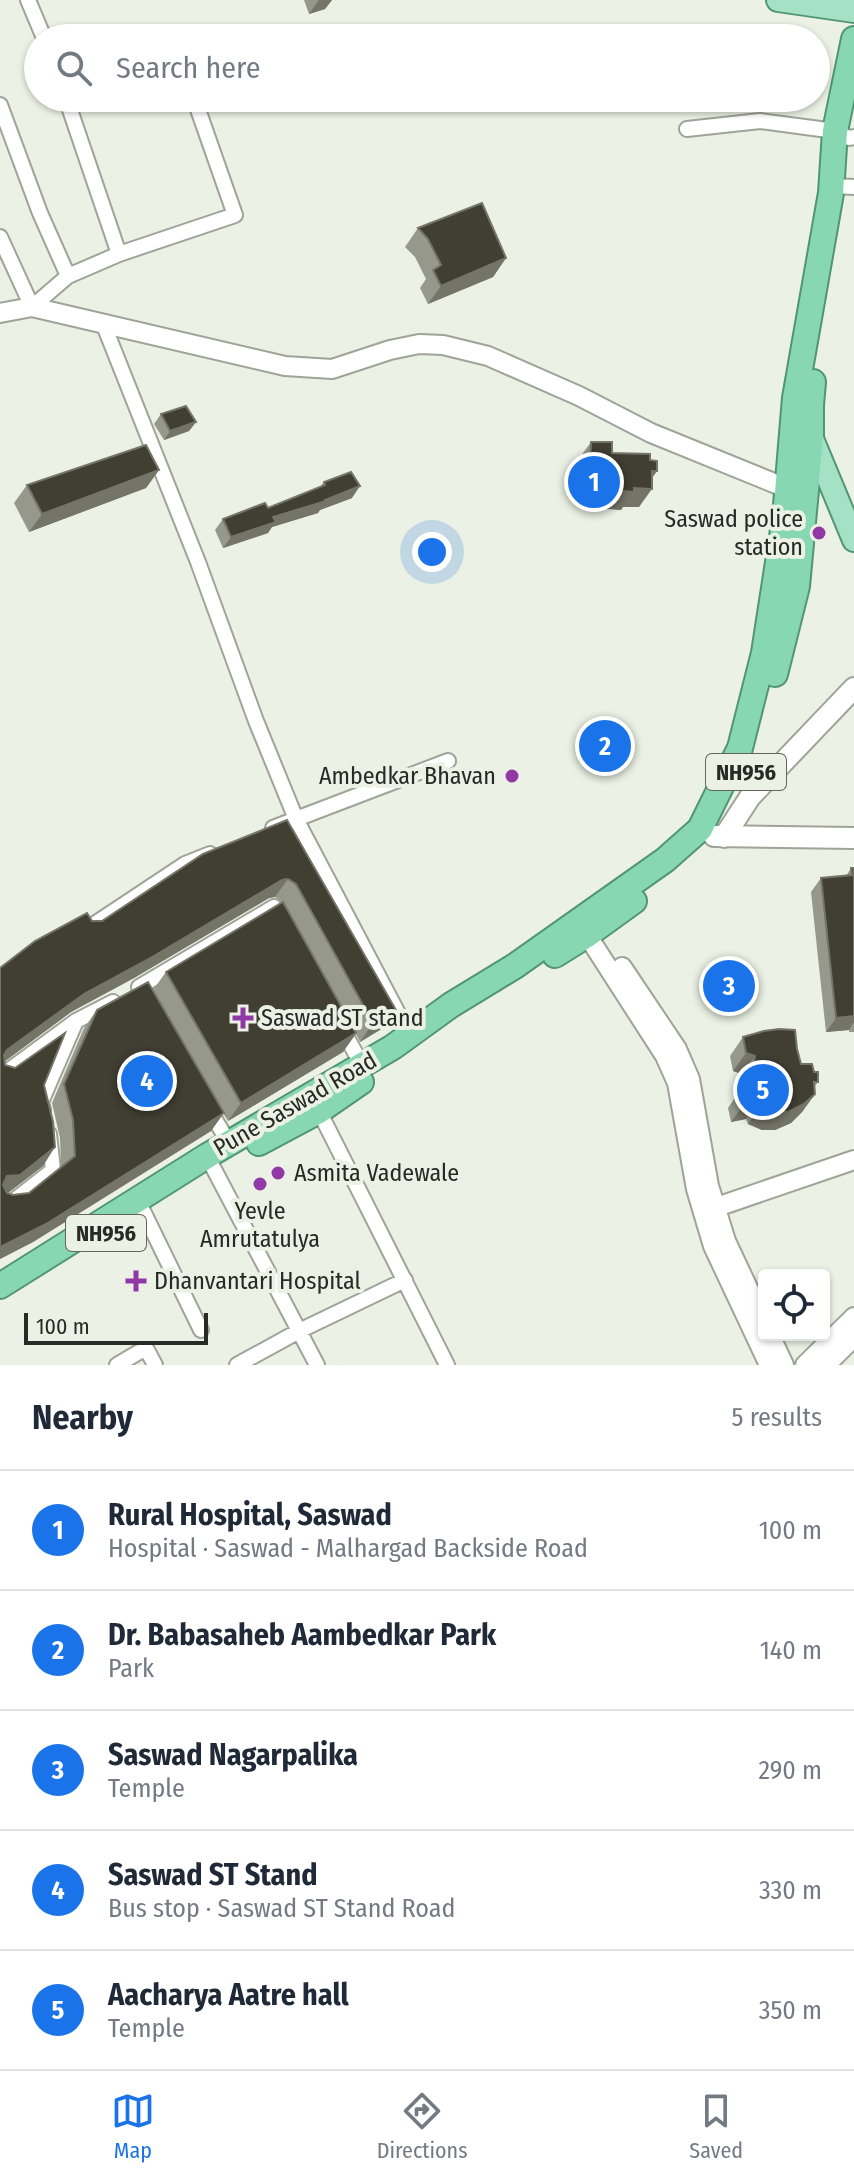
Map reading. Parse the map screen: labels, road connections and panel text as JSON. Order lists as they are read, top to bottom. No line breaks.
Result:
{"streets":{"highway":["NH956","Pune Saswad Road"]},"crossings":[["NH956","Pune Saswad Road"]],"places":{"other":["Saswad police station","Ambedkar Bhavan","Asmita Vadewale","Yevle Amrutatulya"],"health":["Saswad ST stand","Dhanvantari Hospital"]},"scale_bar":"100 m","page":{"search":"Search here","pins":["1","2","3","4","5"],"scale":"100 m","heading":["Nearby","5 results"],"list":[{"mark":"1","name":"Rural Hospital, Saswad","note":"Hospital · Saswad - Malhargad Backside Road","value":"100 m"},{"mark":"2","name":"Dr. Babasaheb Aambedkar Park","note":"Park","value":"140 m"},{"mark":"3","name":"Saswad Nagarpalika","note":"Temple","value":"290 m"},{"mark":"4","name":"Saswad ST Stand","note":"Bus stop · Saswad ST Stand Road","value":"330 m"},{"mark":"5","name":"Aacharya Aatre hall","note":"Temple","value":"350 m"}],"nav":["Map","Directions","Saved"]}}
